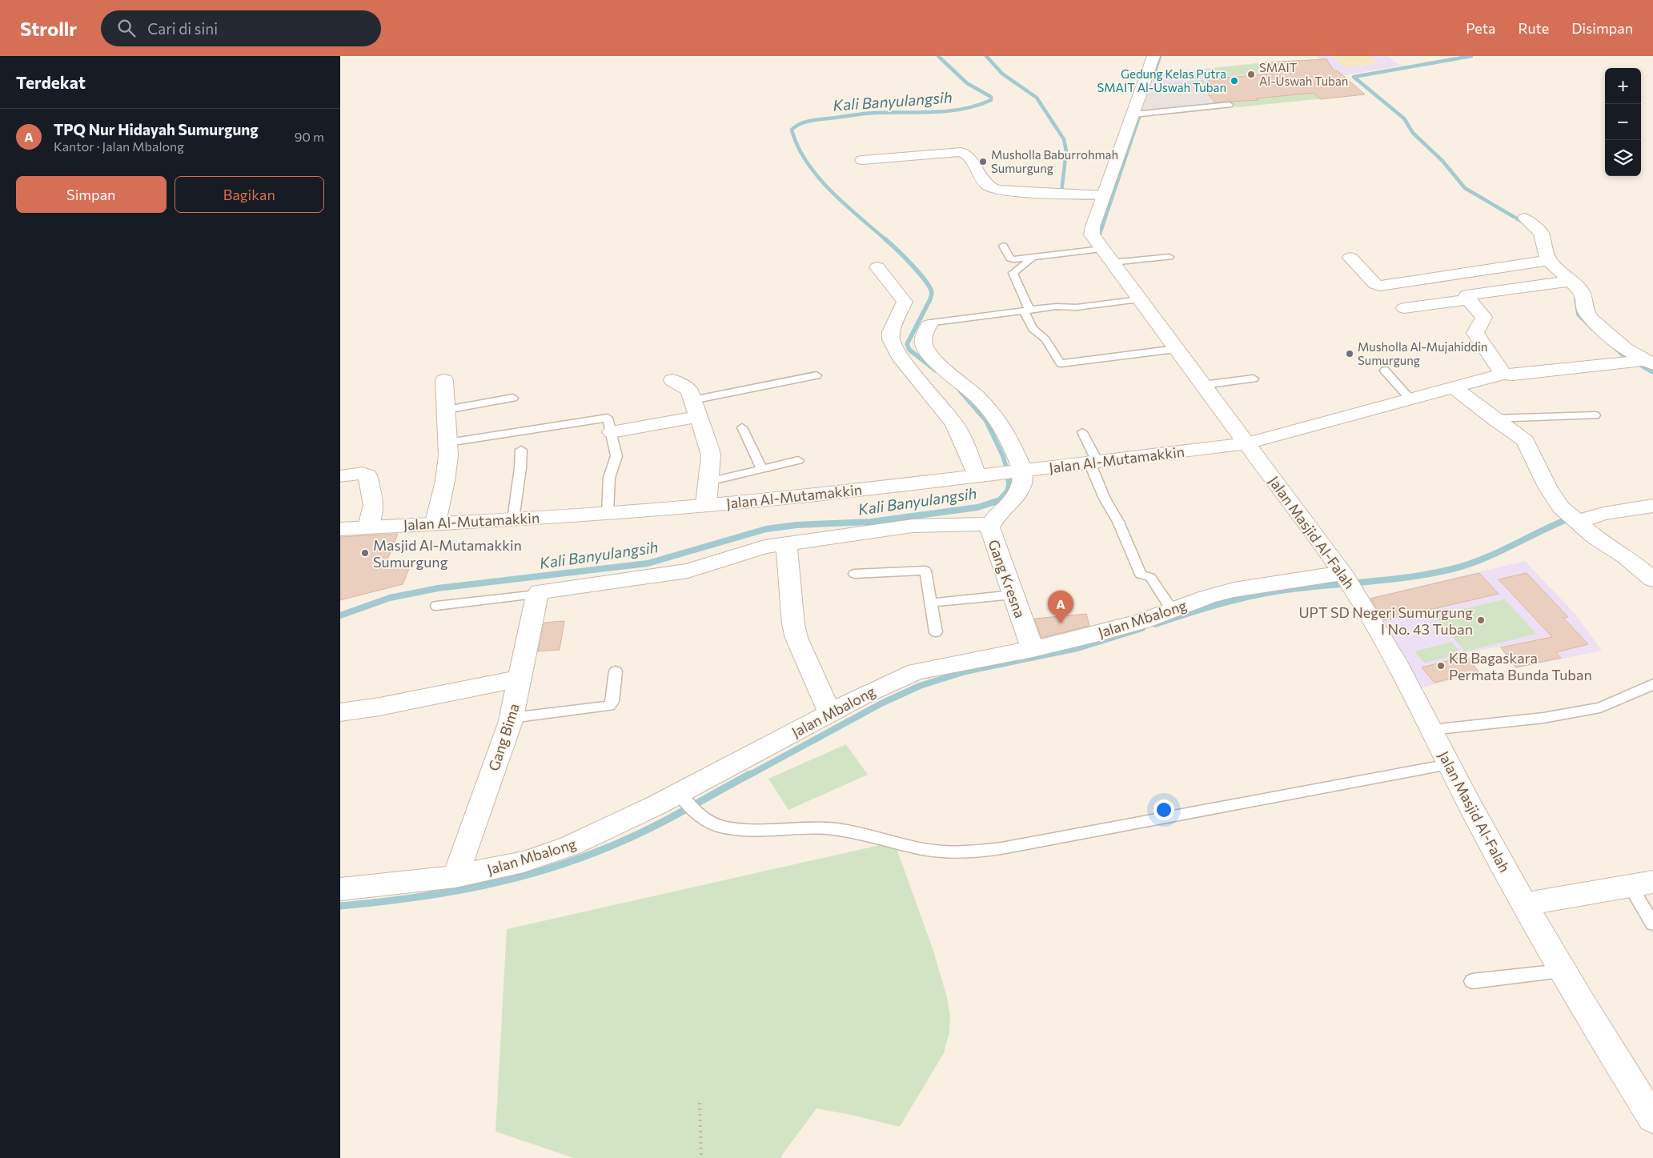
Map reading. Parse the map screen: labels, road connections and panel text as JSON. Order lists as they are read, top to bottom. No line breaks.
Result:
{"streets":{"street":["Jalan Al-Mutamakkin","Jalan Masjid Al-Falah","Gang Kresna","Jalan Mbalong","Gang Bima"]},"crossings":[["Jalan Al-Mutamakkin","Jalan Masjid Al-Falah"],["Jalan Al-Mutamakkin","Gang Kresna"],["Jalan Masjid Al-Falah","Jalan Mbalong"],["Gang Kresna","Jalan Mbalong"],["Jalan Mbalong","Gang Bima"]],"water":["Kali Banyulangsih"],"places":["SMAIT Al-Uswah Tuban","Gedung Kelas Putra SMAIT Al-Uswah Tuban","Musholla Baburrohmah Sumurgung","Musholla Al-Mujahiddin Sumurgung","Masjid Al-Mutamakkin Sumurgung","UPT SD Negeri Sumurgung I No. 43 Tuban","KB Bagaskara Permata Bunda Tuban"],"page":{"header":"Strollr","search":"Cari di sini","nav":["Peta","Rute","Disimpan"],"heading":"Terdekat","map_buttons":["+","−"],"list":[{"mark":"A","name":"TPQ Nur Hidayah Sumurgung","note":"Kantor · Jalan Mbalong","value":"90 m"}],"buttons":["Simpan","Bagikan"],"pins":"A"}}
